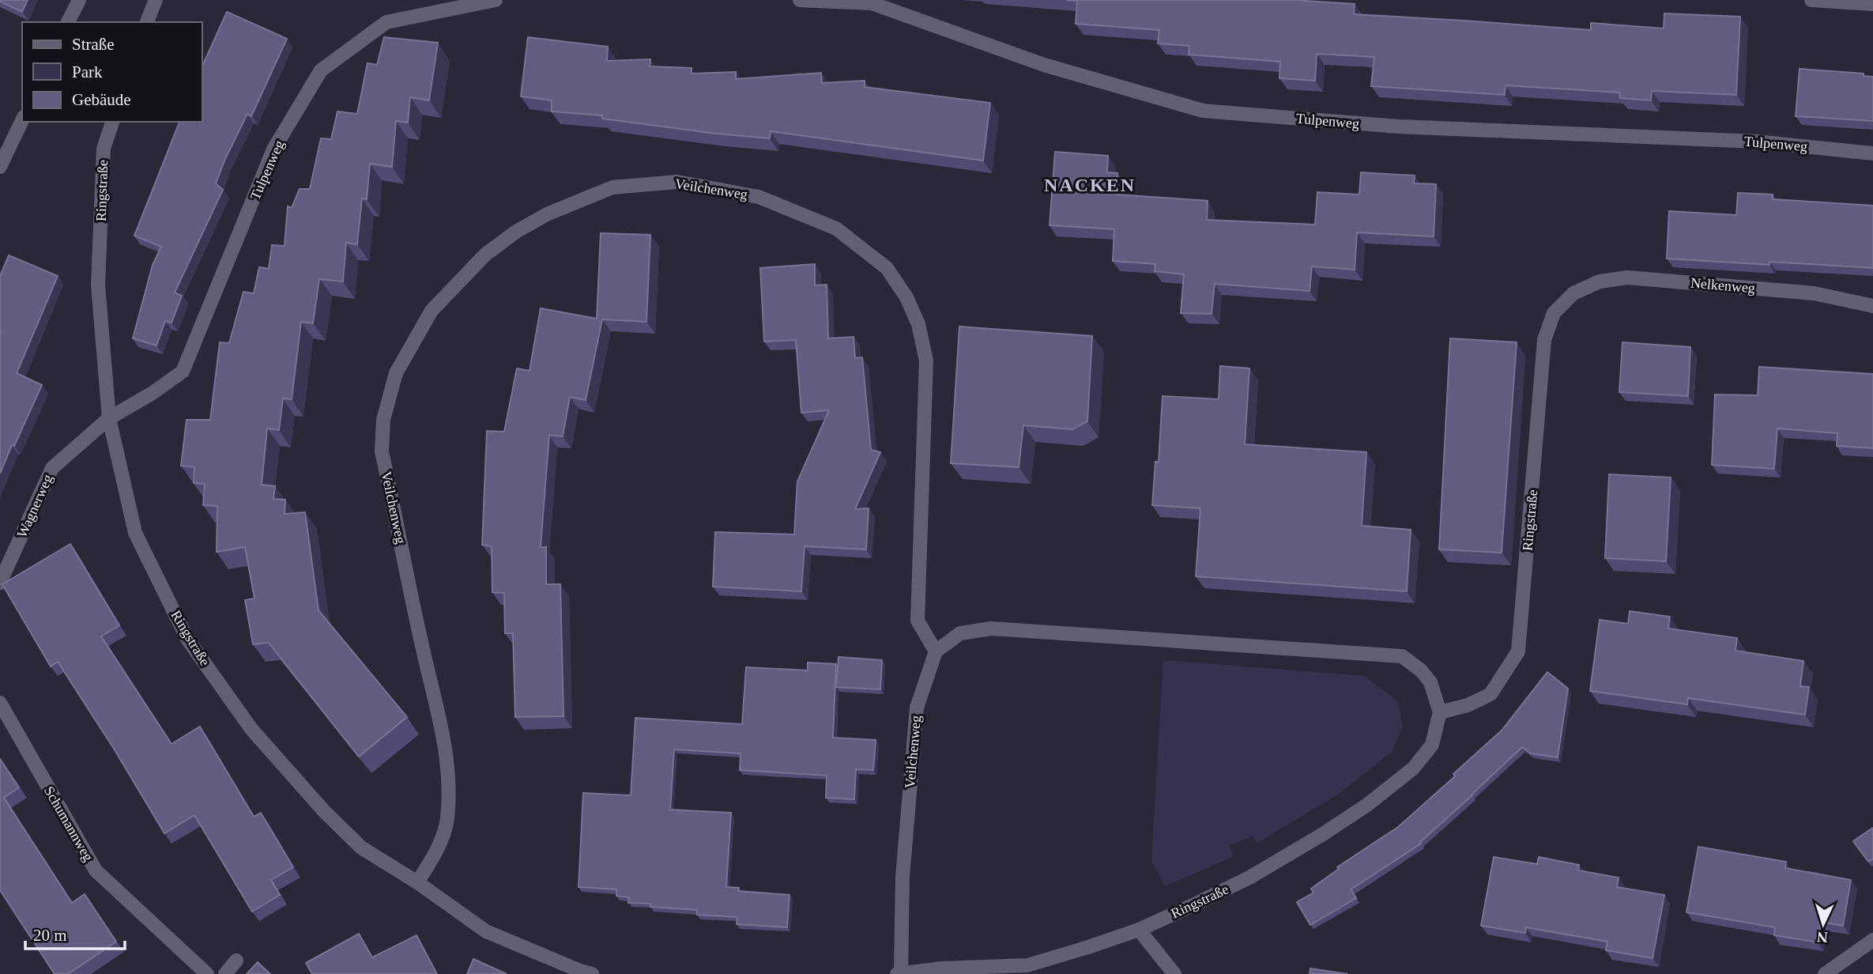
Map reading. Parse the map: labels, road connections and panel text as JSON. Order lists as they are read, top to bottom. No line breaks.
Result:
{"streets":{"street":["Tulpenweg","Veilchenweg","Ringstraße","Nelkenweg","Wagnerweg","Schumannweg"]},"crossings":[["Tulpenweg","Ringstraße"],["Tulpenweg","Wagnerweg"],["Veilchenweg","Ringstraße"],["Ringstraße","Nelkenweg"],["Ringstraße","Wagnerweg"]],"districts":["NACKEN"],"legend":["Straße","Park","Gebäude"],"scale_bar":"20 m","north":"bottom"}
